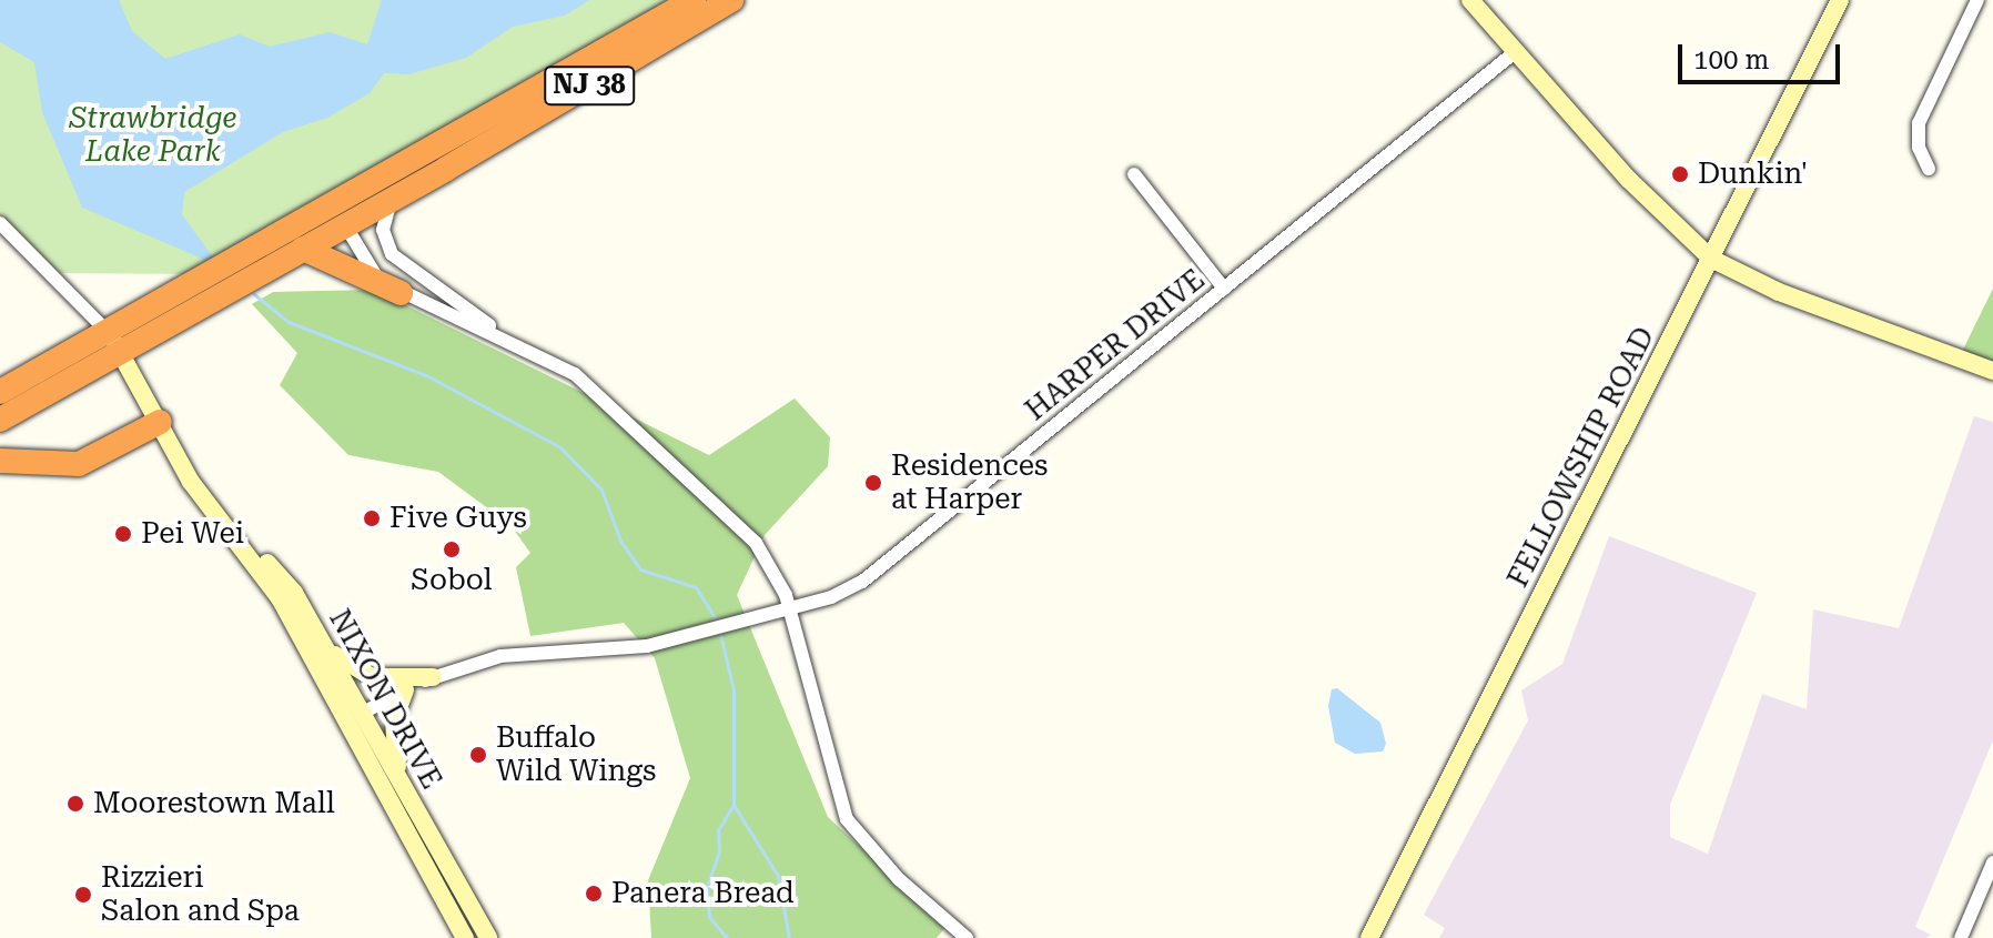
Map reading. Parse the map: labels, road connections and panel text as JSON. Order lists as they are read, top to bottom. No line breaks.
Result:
{"streets":{"highway":["NJ 38"],"street":["HARPER DRIVE","FELLOWSHIP ROAD","NIXON DRIVE"]},"crossings":[["NJ 38","NIXON DRIVE"],["HARPER DRIVE","NIXON DRIVE"]],"parks":["Strawbridge Lake Park"],"places":["Dunkin'","Residences at Harper","Five Guys","Pei Wei","Sobol","Buffalo Wild Wings","Moorestown Mall","Panera Bread","Rizzieri Salon and Spa"],"scale_bar":"100 m"}
